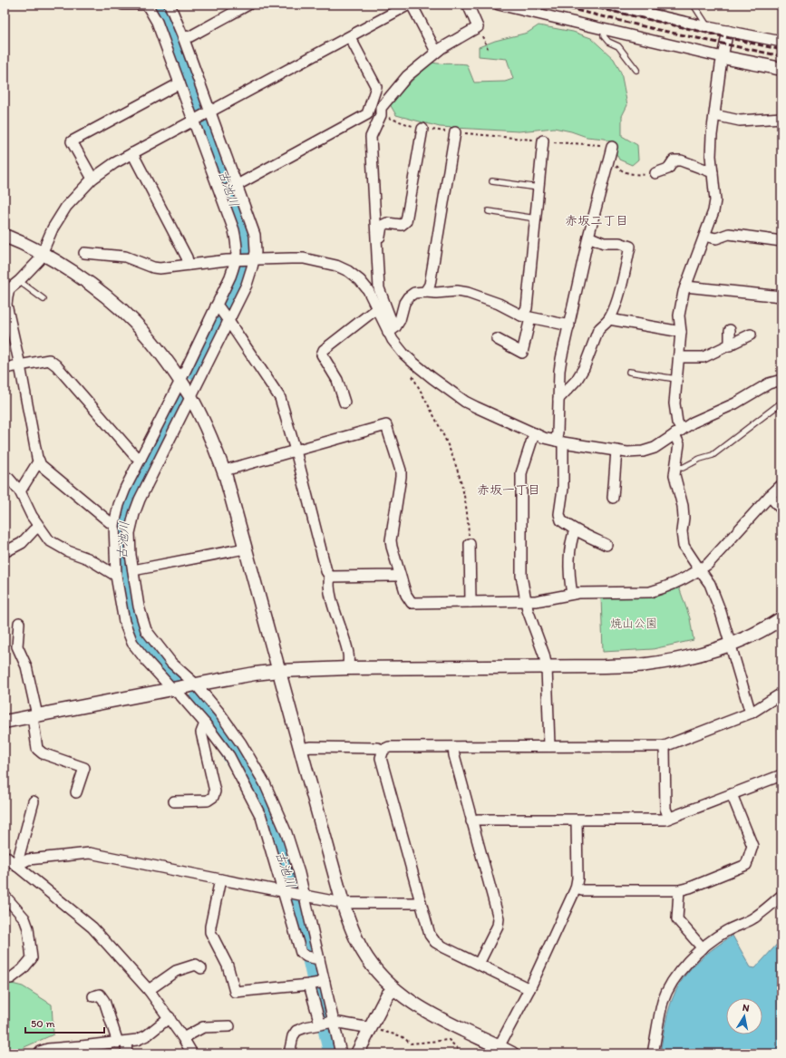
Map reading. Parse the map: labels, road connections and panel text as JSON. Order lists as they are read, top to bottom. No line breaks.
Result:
{"districts":["赤坂二丁目","赤坂一丁目"],"water":["古池川"],"parks":["焼山公園"],"scale_bar":"50 m","north":"top"}
